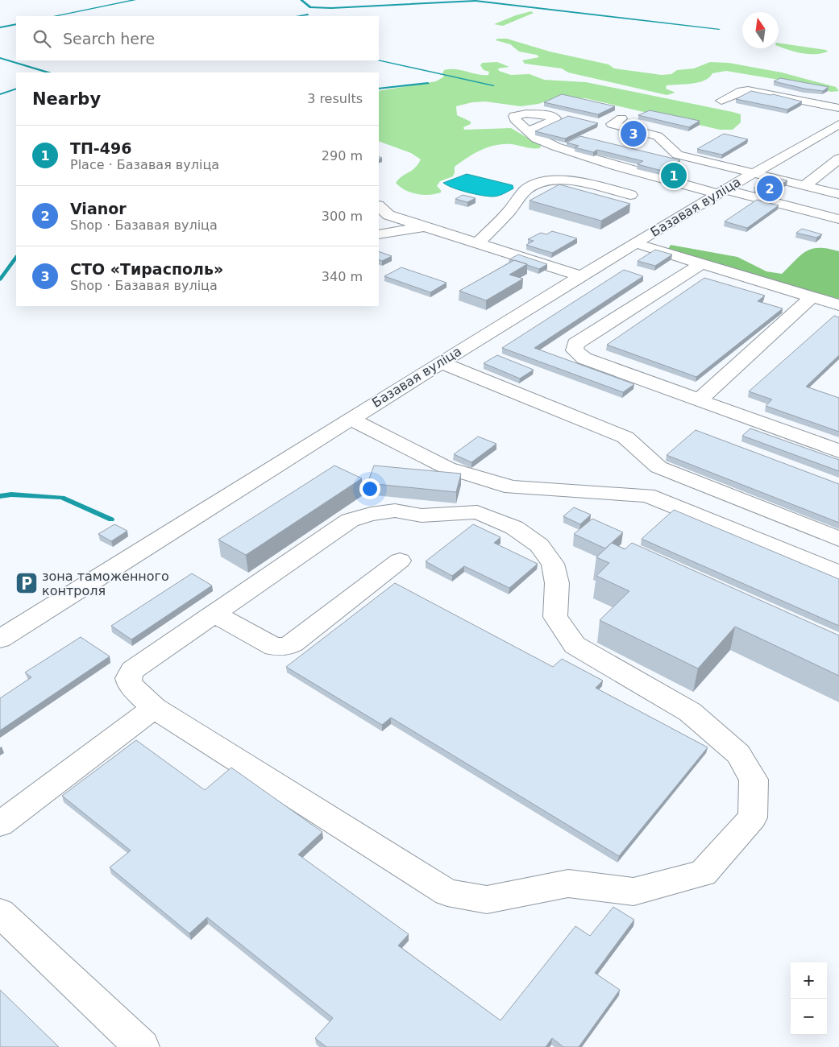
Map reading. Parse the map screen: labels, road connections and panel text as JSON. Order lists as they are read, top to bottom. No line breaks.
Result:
{"streets":{"street":["Базавая вуліца"]},"places":{"parking":["зона таможенного контроля"]},"north":"top","page":{"search":"Search here","heading":["Nearby","3 results"],"pins":["3","1","2"],"list":[{"mark":"1","name":"ТП-496","note":"Place · Базавая вуліца","value":"290 m"},{"mark":"2","name":"Vianor","note":"Shop · Базавая вуліца","value":"300 m"},{"mark":"3","name":"СТО «Тирасполь»","note":"Shop · Базавая вуліца","value":"340 m"}],"map_buttons":["+","−"]}}
